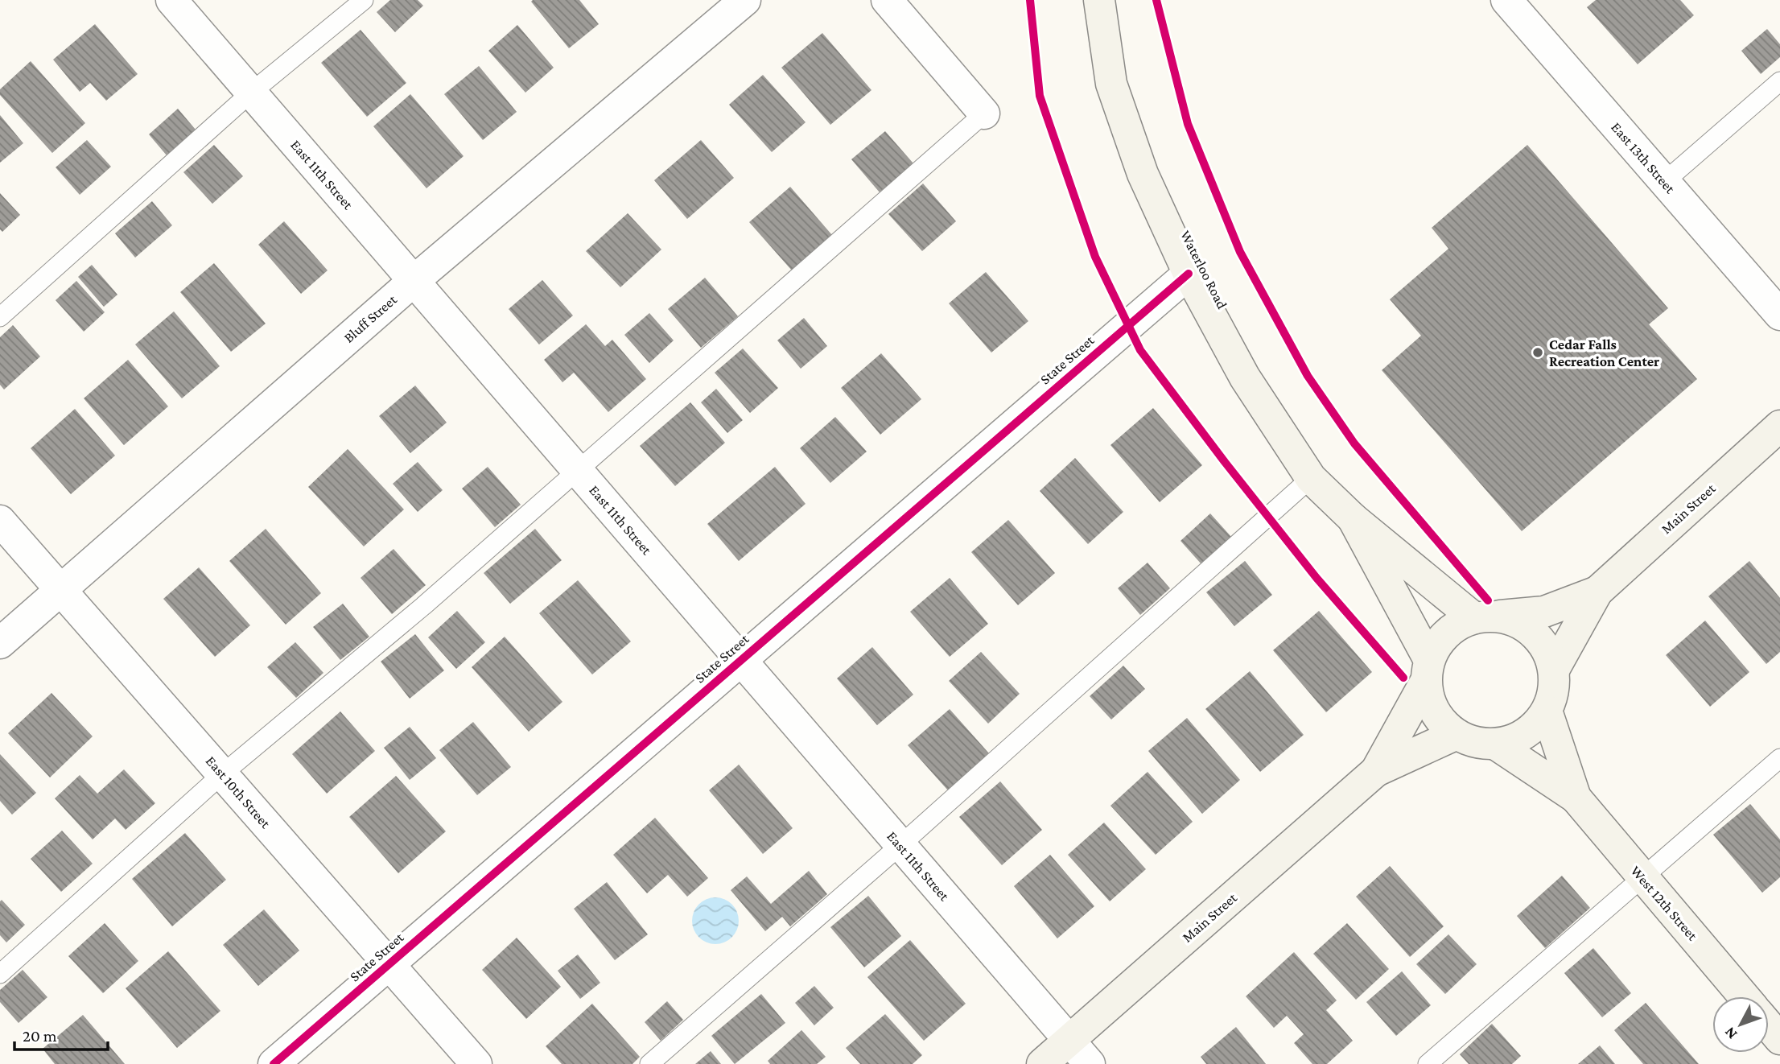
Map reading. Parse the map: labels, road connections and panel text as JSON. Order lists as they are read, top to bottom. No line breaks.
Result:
{"streets":{"main road":["Waterloo Road","Main Street","West 12th Street"],"street":["East 13th Street","East 11th Street","Bluff Street","State Street","East 10th Street"]},"crossings":[["East 11th Street","Bluff Street"],["East 11th Street","State Street"],["East 11th Street","Main Street"],["Waterloo Road","State Street"],["Waterloo Road","Main Street"],["Waterloo Road","West 12th Street"],["Bluff Street","East 10th Street"],["State Street","East 10th Street"],["Main Street","West 12th Street"]],"places":["Cedar Falls Recreation Center"],"scale_bar":"20 m","north":"bottom left"}
